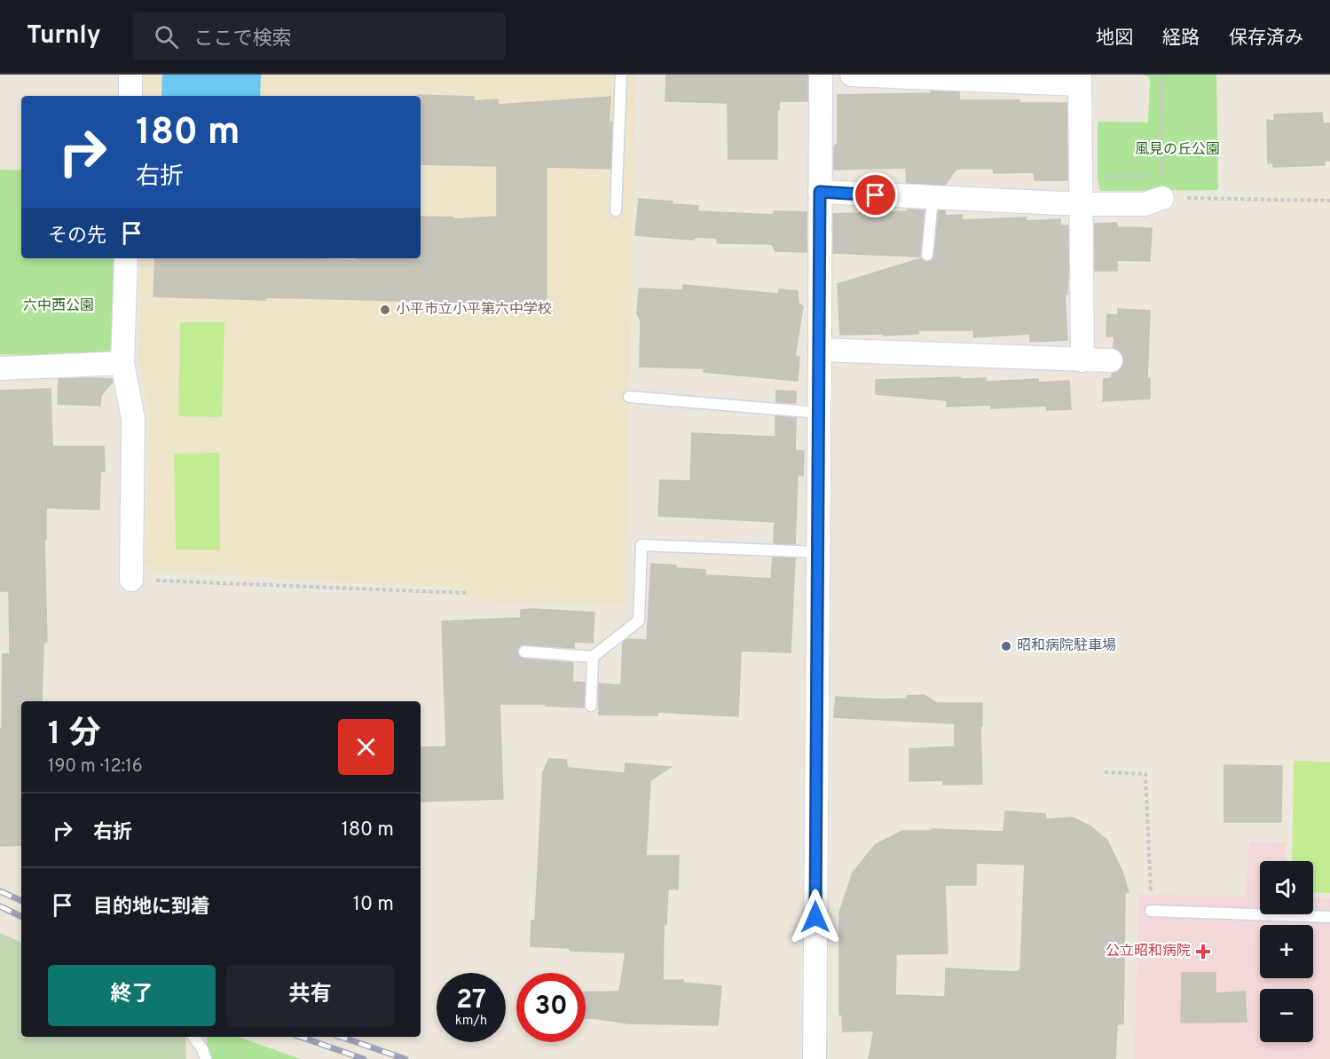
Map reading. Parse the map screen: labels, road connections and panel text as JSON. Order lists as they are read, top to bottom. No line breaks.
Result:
{"parks":["風見の丘公園","六中西公園"],"places":{"other":["小平市立小平第六中学校","昭和病院駐車場"],"health":["公立昭和病院"]},"page":{"header":"Turnly","search":"ここで検索","nav":["地図","経路","保存済み"],"turn":["180 m","右折"],"then":"その先","heading":["1 分","190 m · 12:16"],"list":[{"name":"右折","value":"180 m"},{"name":"目的地に到着","value":"10 m"}],"map_buttons":["+","−"],"buttons":["終了","共有"],"speed":"27 km/h","limit":"30"}}
